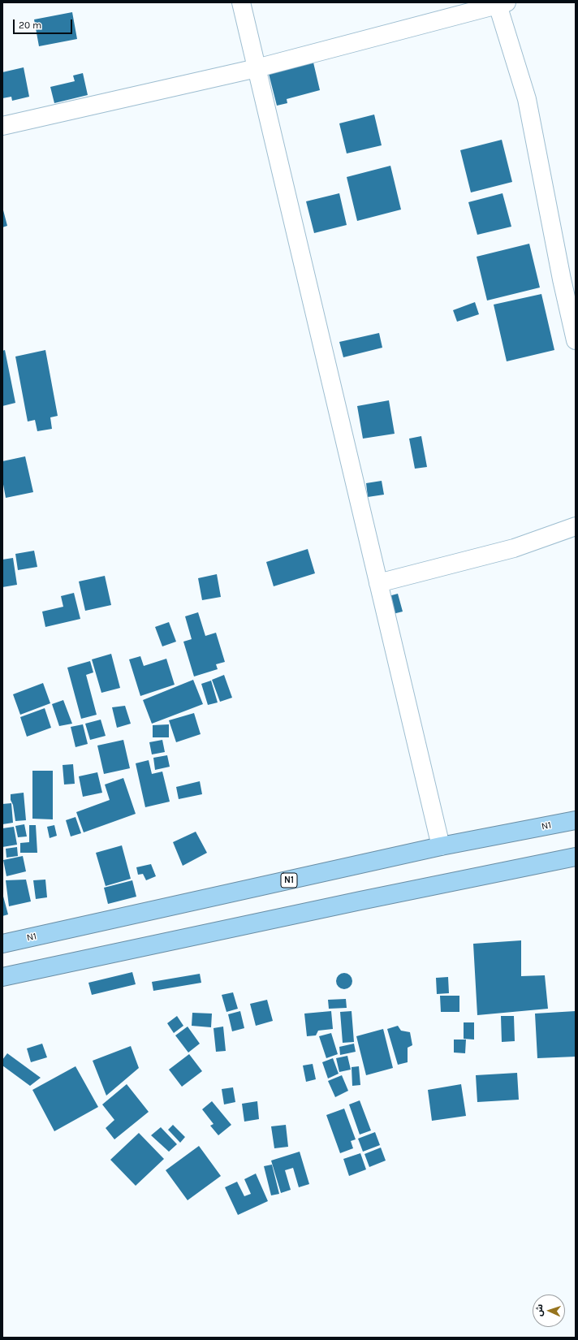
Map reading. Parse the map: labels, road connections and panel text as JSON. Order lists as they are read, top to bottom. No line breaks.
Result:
{"streets":{"highway":["N1"]},"scale_bar":"20 m","north":"left"}
